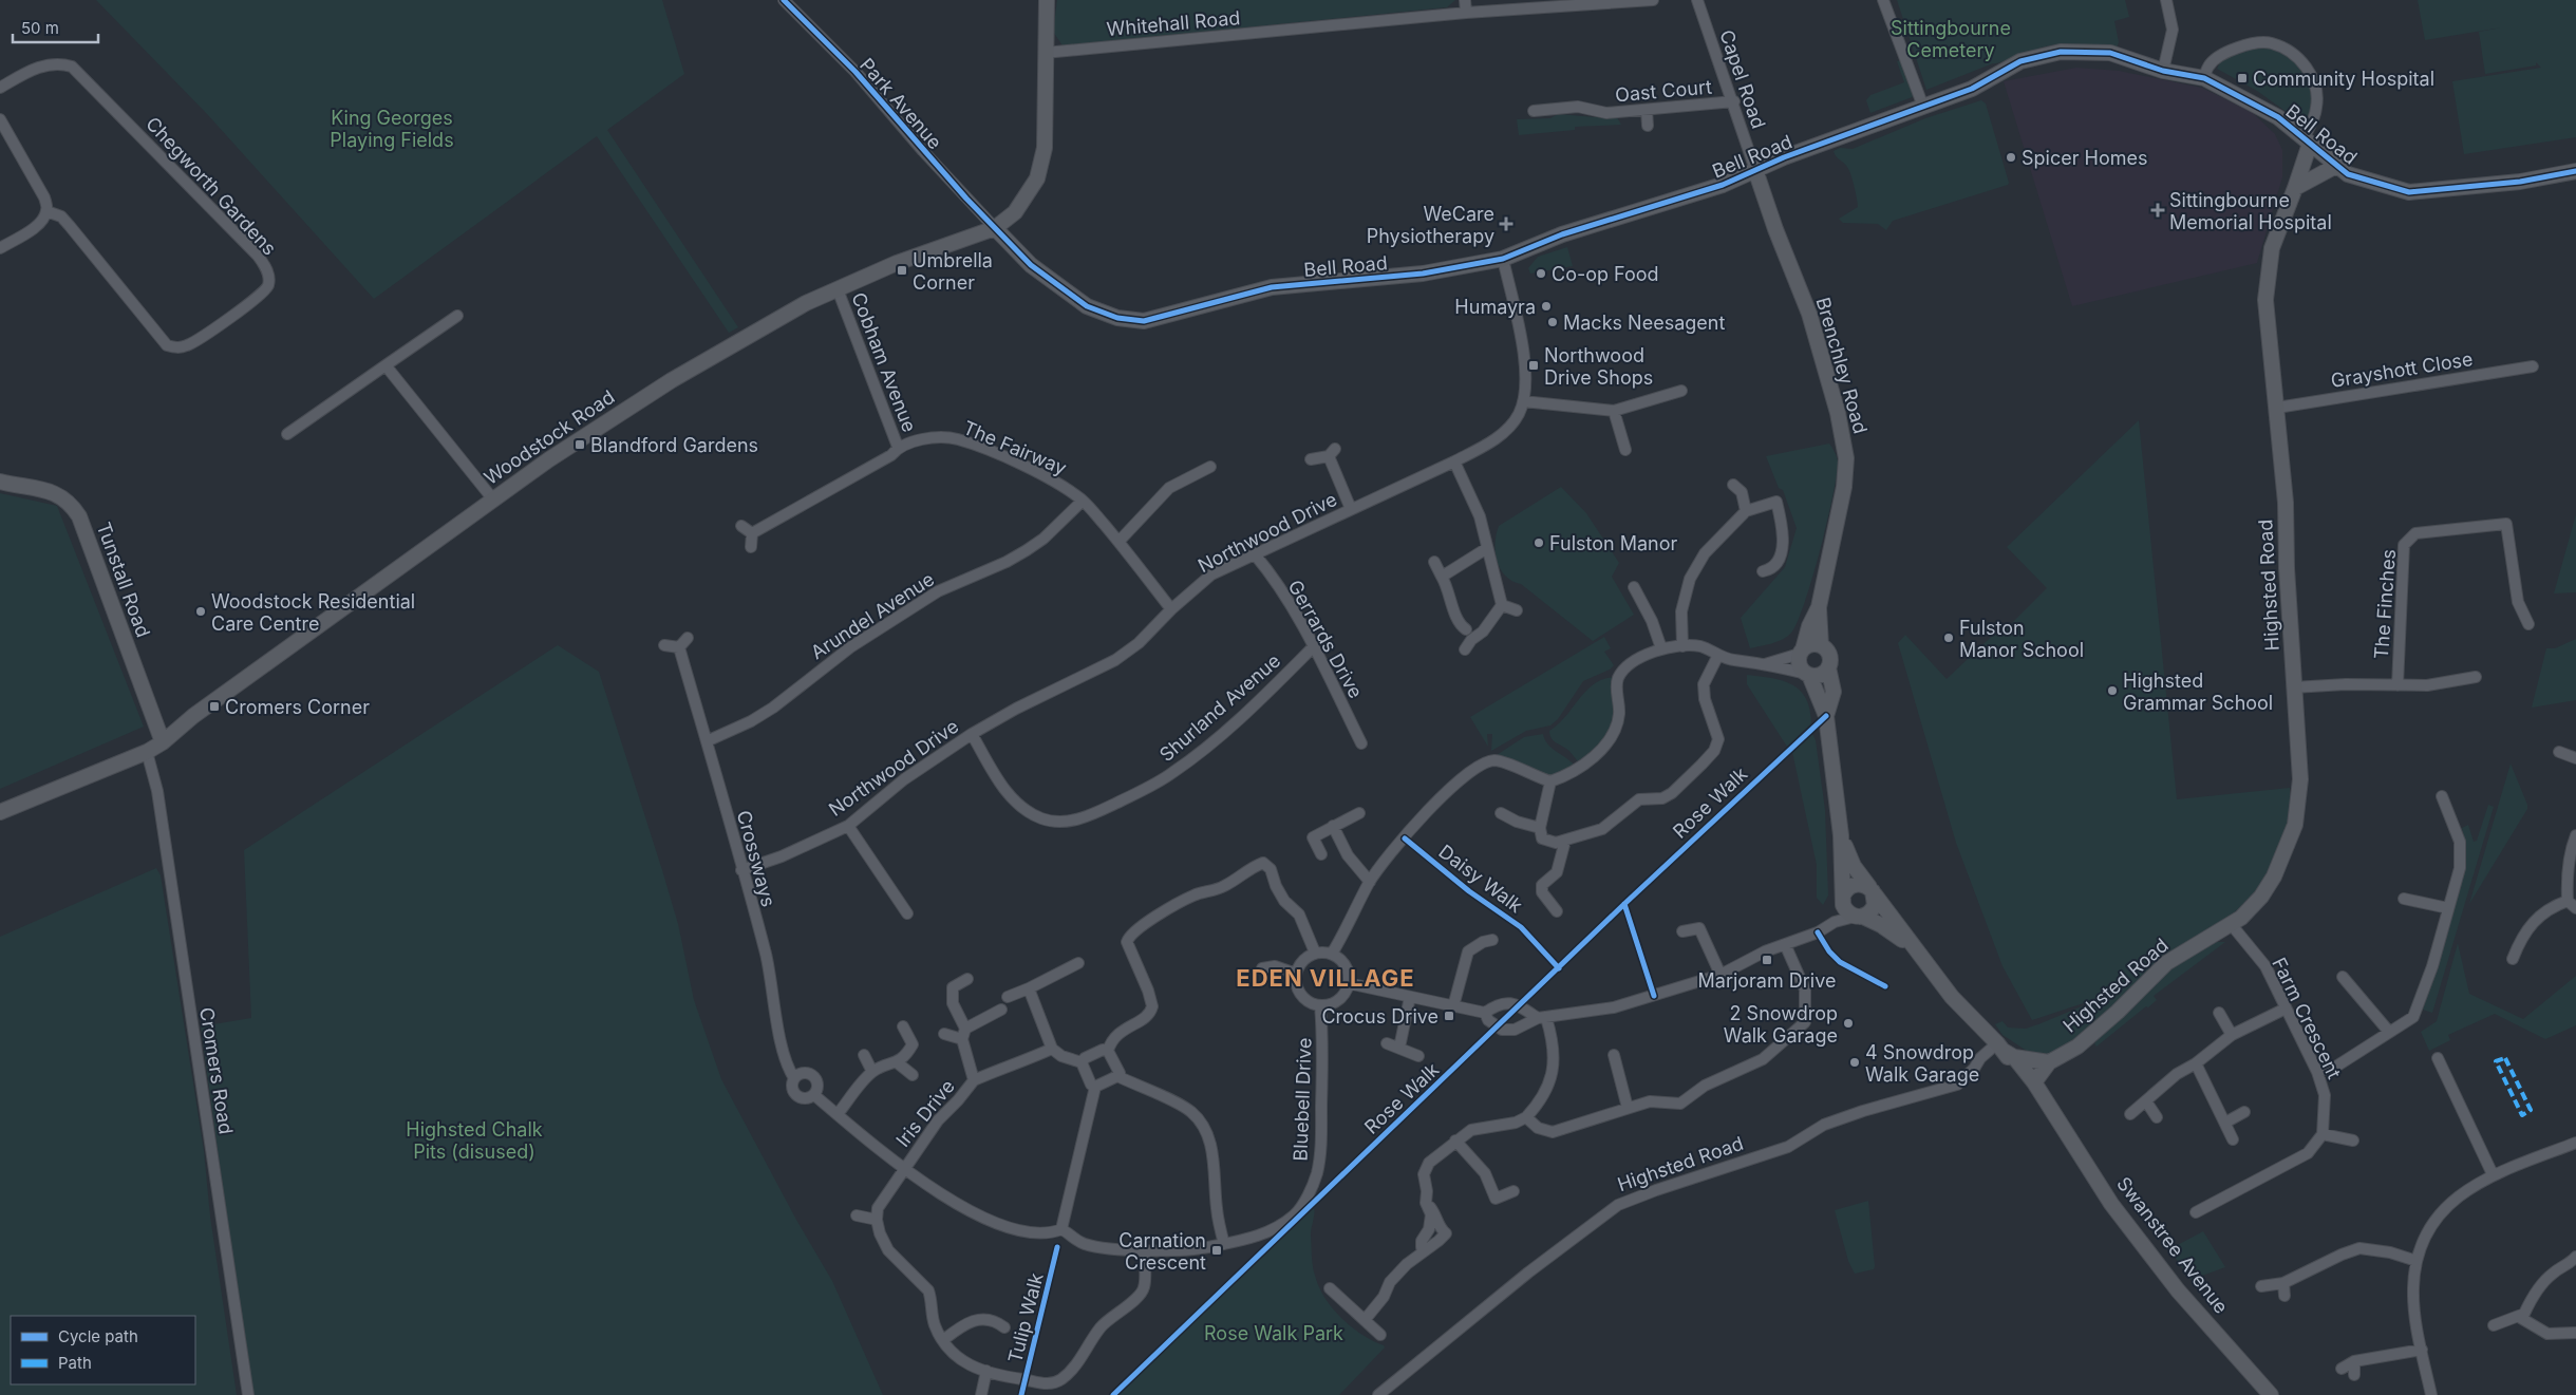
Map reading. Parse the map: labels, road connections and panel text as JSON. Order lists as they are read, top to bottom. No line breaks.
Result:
{"streets":{"street":["Whitehall Road","Capel Road","Oast Court","Park Avenue","Bell Road","Chegworth Gardens","Cobham Avenue","Brenchley Road","Grayshott Close","Woodstock Road","The Fairway","Northwood Drive","Tunstall Road","Highsted Road","The Finches","Arundel Avenue","Gerrards Drive","Shurland Avenue","Crossways","Farm Crescent","Cromers Road","Bluebell Drive","Iris Drive","Swanstree Avenue"],"cycle path":["Rose Walk","Daisy Walk","Tulip Walk"]},"crossings":[["Whitehall Road","Woodstock Road"],["Capel Road","Oast Court"],["Capel Road","Bell Road"],["Capel Road","Brenchley Road"],["Park Avenue","Bell Road"],["Park Avenue","Woodstock Road"],["Bell Road","Brenchley Road"],["Bell Road","Woodstock Road"],["Bell Road","Northwood Drive"],["Bell Road","Highsted Road"],["Cobham Avenue","Woodstock Road"],["Cobham Avenue","The Fairway"],["Grayshott Close","Highsted Road"],["Woodstock Road","Tunstall Road"],["Woodstock Road","Cromers Road"],["The Fairway","Northwood Drive"],["The Fairway","Arundel Avenue"],["Northwood Drive","Gerrards Drive"],["Northwood Drive","Shurland Avenue"],["Northwood Drive","Crossways"],["Highsted Road","Farm Crescent"],["Highsted Road","Swanstree Avenue"],["Arundel Avenue","Crossways"],["Gerrards Drive","Shurland Avenue"],["Crossways","Iris Drive"]],"districts":["EDEN VILLAGE"],"parks":["Sittingbourne Cemetery","King Georges Playing Fields","Highsted Chalk Pits (disused)","Rose Walk Park"],"places":{"transit":["Community Hospital","Umbrella Corner","Northwood Drive Shops","Blandford Gardens","Cromers Corner","Marjoram Drive","Crocus Drive","Carnation Crescent"],"other":["Spicer Homes","Co-op Food","Humayra","Macks Neesagent","Fulston Manor","Woodstock Residential Care Centre","Fulston Manor School","Highsted Grammar School","2 Snowdrop Walk Garage","4 Snowdrop Walk Garage"],"health":["Sittingbourne Memorial Hospital","WeCare Physiotherapy"]},"legend":["Cycle path","Path"],"scale_bar":"50 m"}
